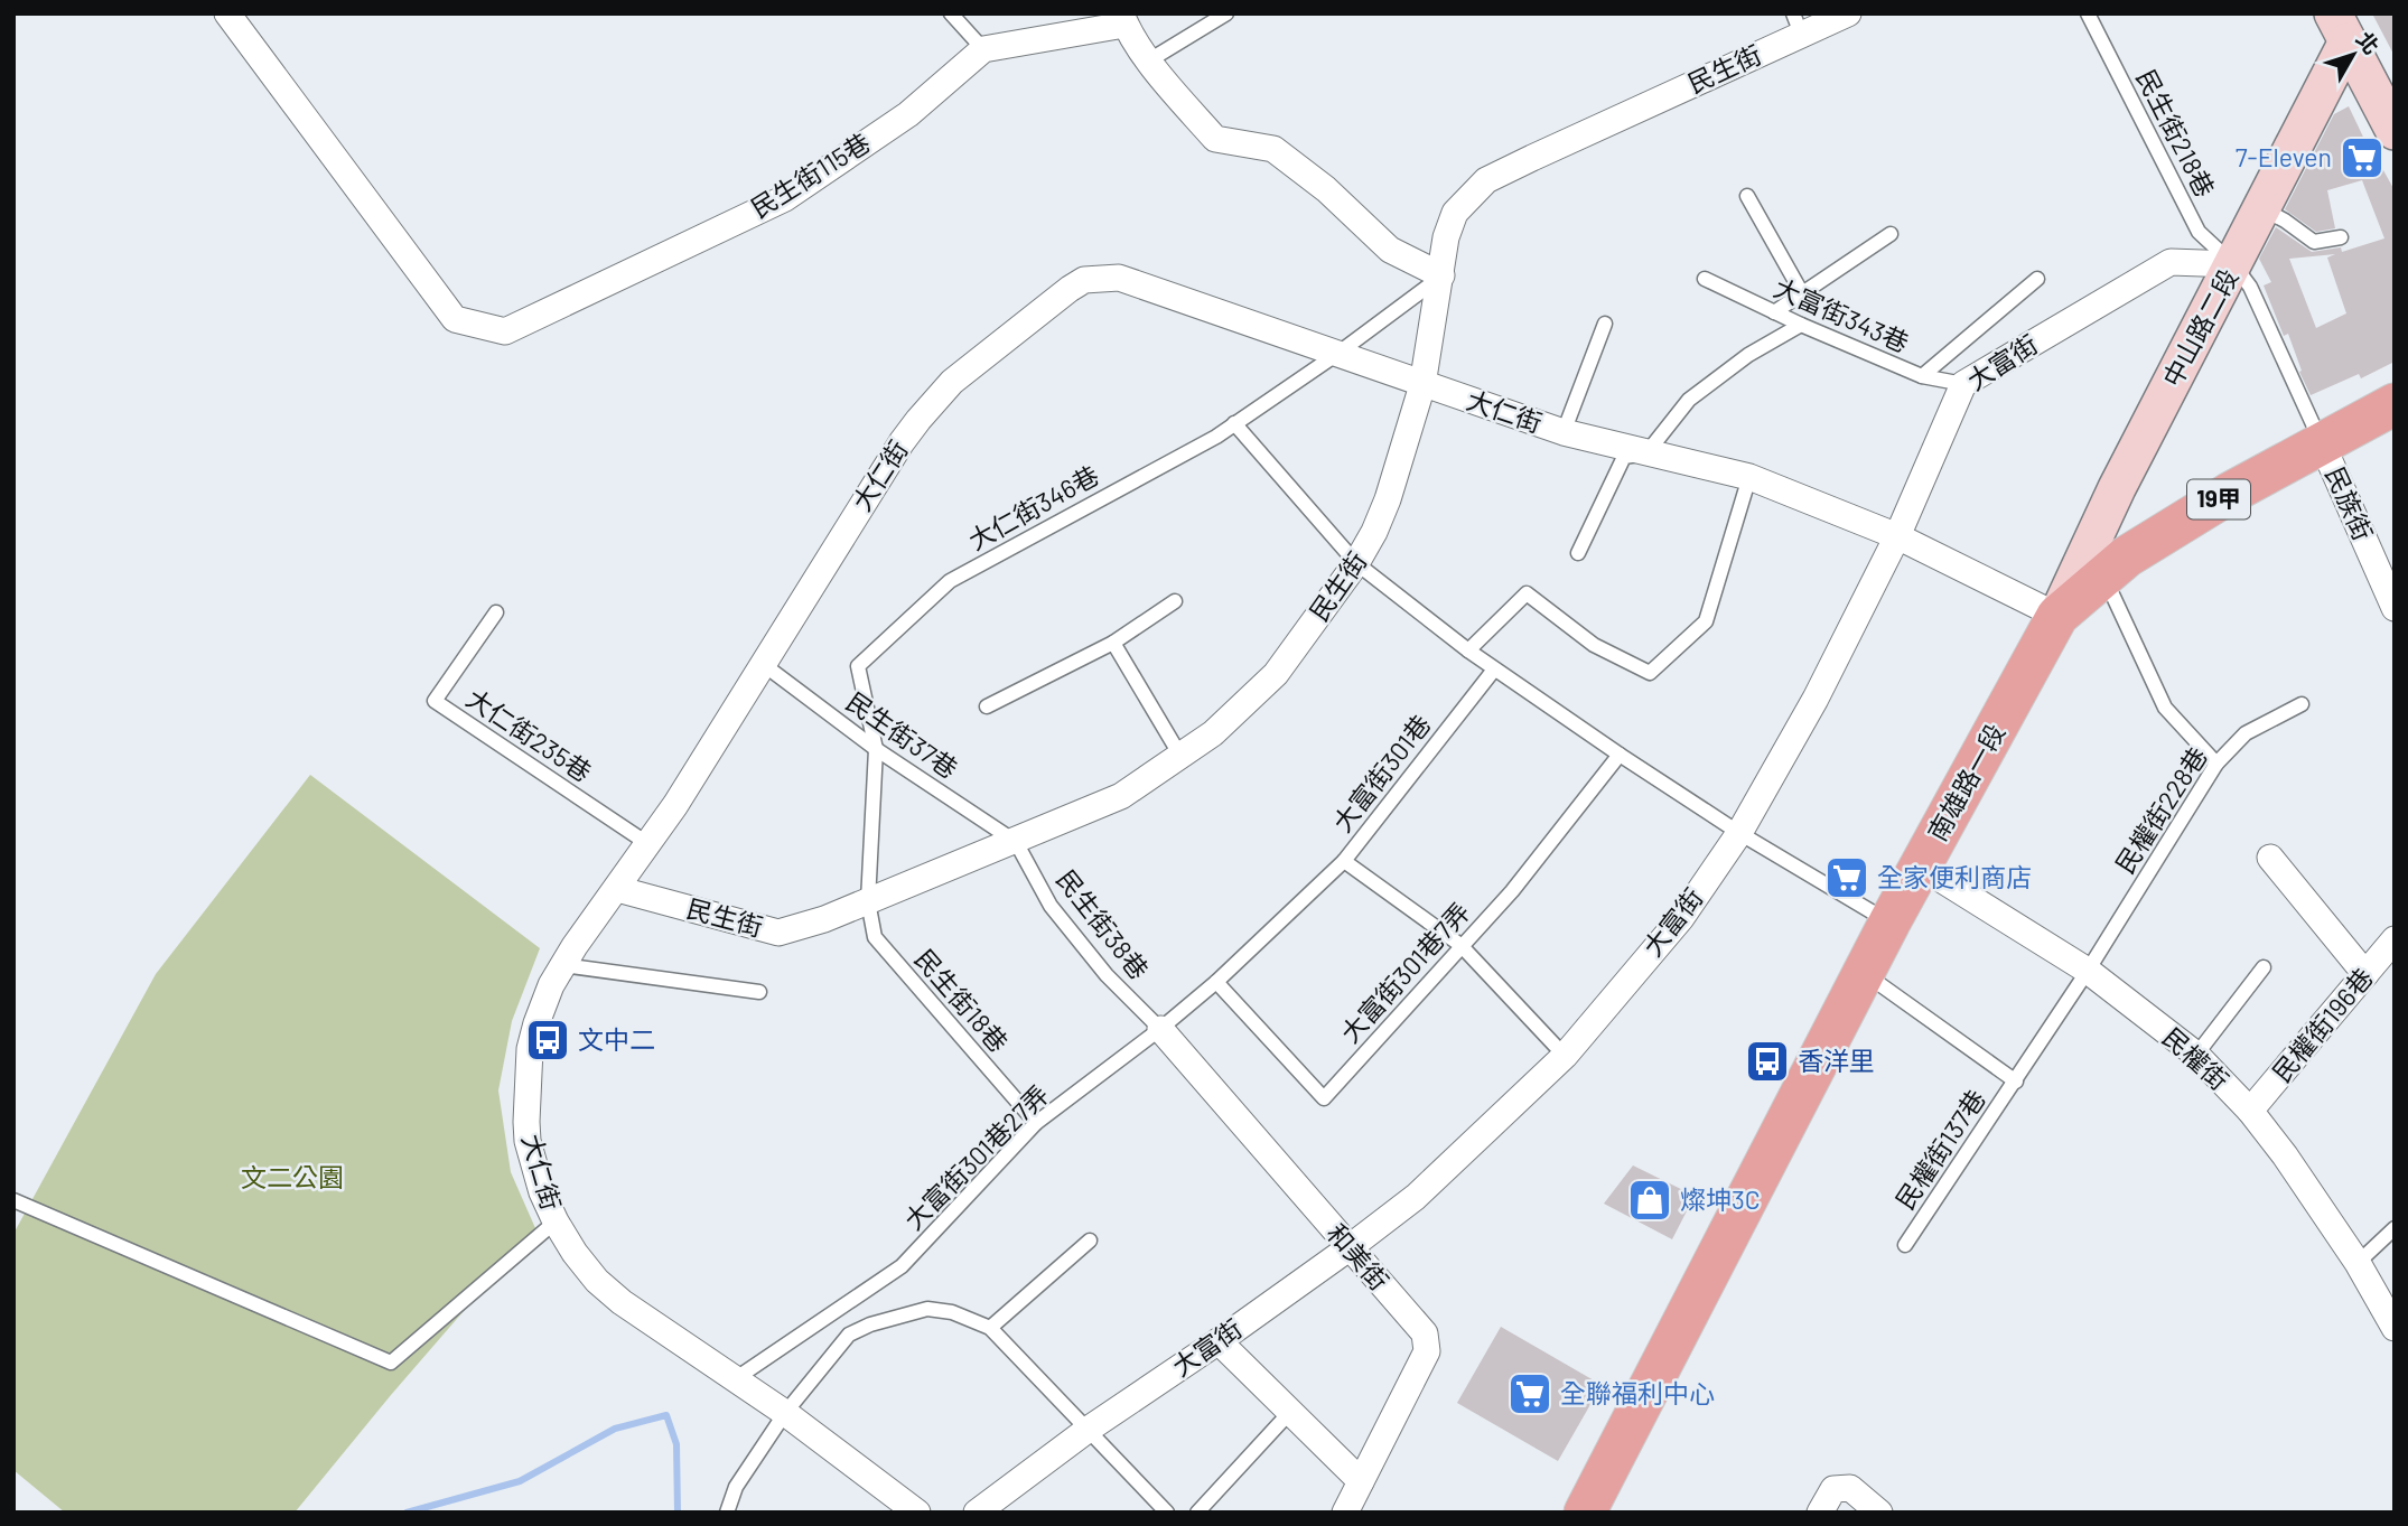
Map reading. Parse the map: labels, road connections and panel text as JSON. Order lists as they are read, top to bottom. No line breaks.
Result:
{"streets":{"main road":["19甲","南雄路一段"],"street":["民生街","民生街115巷","中山路二段","大富街","大仁街","民族街","民權街196巷","民權街","和美街"],"lane":["民生街218巷","大富街343巷","大仁街346巷","大仁街235巷","民生街37巷","大富街301巷","民權街228巷","民生街38巷","大富街301巷7弄","民生街18巷","民權街137巷","大富街301巷27弄"]},"crossings":[["民生街","大仁街"],["民生街","大仁街346巷"],["民生街","民生街37巷"],["民生街","民生街38巷"],["民生街","民生街18巷"],["民生街218巷","中山路二段"],["民生街218巷","大富街"],["民生街218巷","民族街"],["民生街218巷","南雄路一段"],["大富街343巷","大富街"],["中山路二段","大富街"],["中山路二段","大仁街"],["中山路二段","南雄路一段"],["大富街","大仁街"],["大富街","大富街301巷"],["大富街","和美街"],["大仁街","大仁街346巷"],["大仁街","大仁街235巷"],["大仁街","民生街37巷"],["大仁街","南雄路一段"],["大仁街","大富街301巷27弄"],["民族街","南雄路一段"],["大仁街346巷","民生街37巷"],["大仁街346巷","民生街18巷"],["民生街37巷","民生街38巷"],["大富街301巷","大富街301巷7弄"],["大富街301巷","大富街301巷27弄"],["南雄路一段","民權街"],["南雄路一段","民權街137巷"],["民權街228巷","民權街"],["民權街228巷","民權街137巷"],["民生街38巷","大富街301巷27弄"],["民生街38巷","和美街"],["大富街301巷7弄","大富街301巷27弄"],["民生街18巷","大富街301巷27弄"],["民權街196巷","民權街"],["民權街","民權街137巷"],["大富街301巷27弄","和美街"]],"parks":["文二公園"],"places":{"supermarket":["7-Eleven","全家便利商店","全聯福利中心"],"bus stop":["文中二","香洋里"],"shop":["燦坤3C"]},"north":"top right"}
